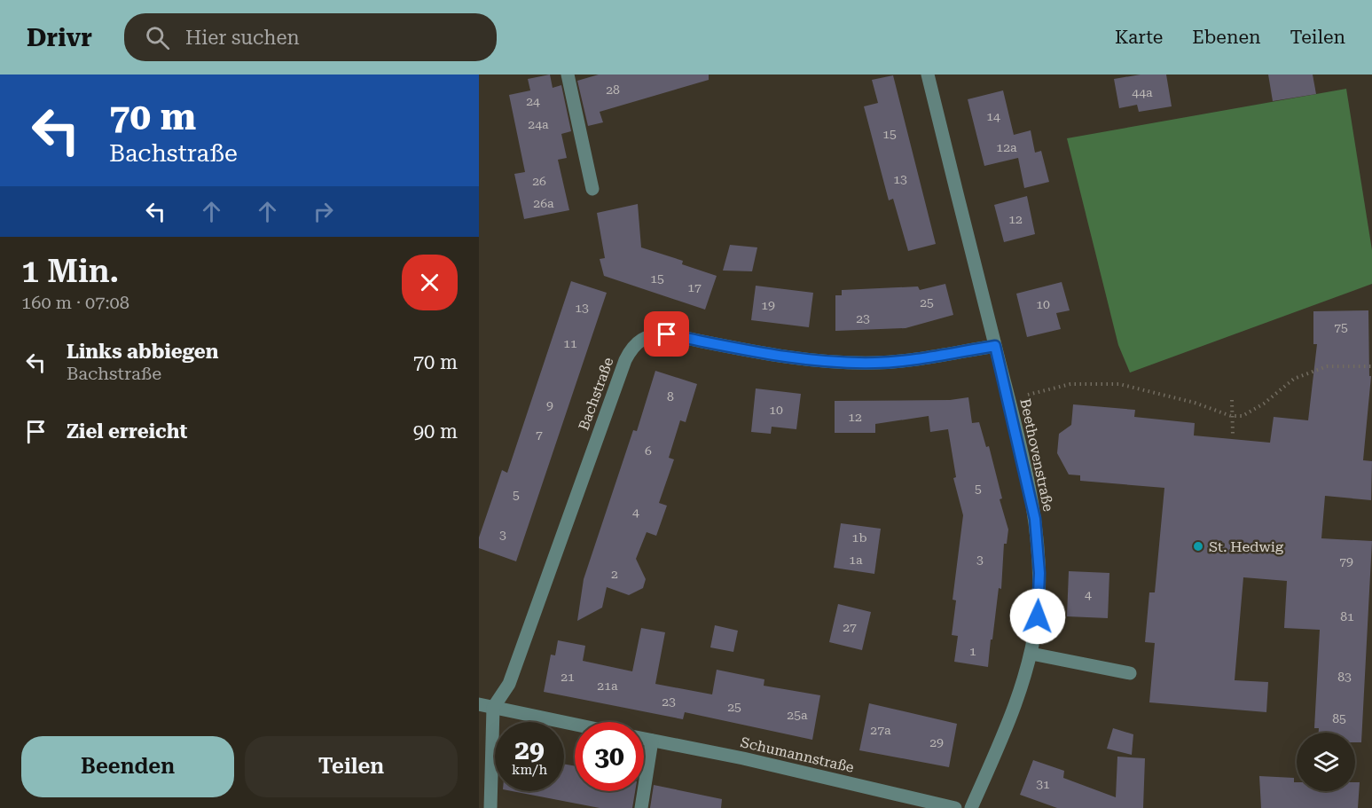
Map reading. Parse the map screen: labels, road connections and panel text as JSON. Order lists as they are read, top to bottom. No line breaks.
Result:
{"streets":{"street":["Bachstraße","Beethovenstraße","Schumannstraße"]},"crossings":[["Bachstraße","Beethovenstraße"]],"places":["St. Hedwig"],"house_numbers":["28","44a","24","14","24a","15","12a","13","26","26a","12","15","17","25","10","19","13","23","75","11","8","9","10","12","7","6","5","5","4","3","1b","1a","3","79","2","4","81","27","1","21","83","21a","23","25","25a","85","27a","29","31"],"page":{"header":"Drivr","search":"Hier suchen","nav":["Karte","Ebenen","Teilen"],"turn":["70 m","Bachstraße"],"heading":["1 Min.","160 m · 07:08"],"list":[{"name":"Links abbiegen","note":"Bachstraße","value":"70 m"},{"name":"Ziel erreicht","value":"90 m"}],"speed":"29 km/h","limit":"30","buttons":["Beenden","Teilen"]}}
